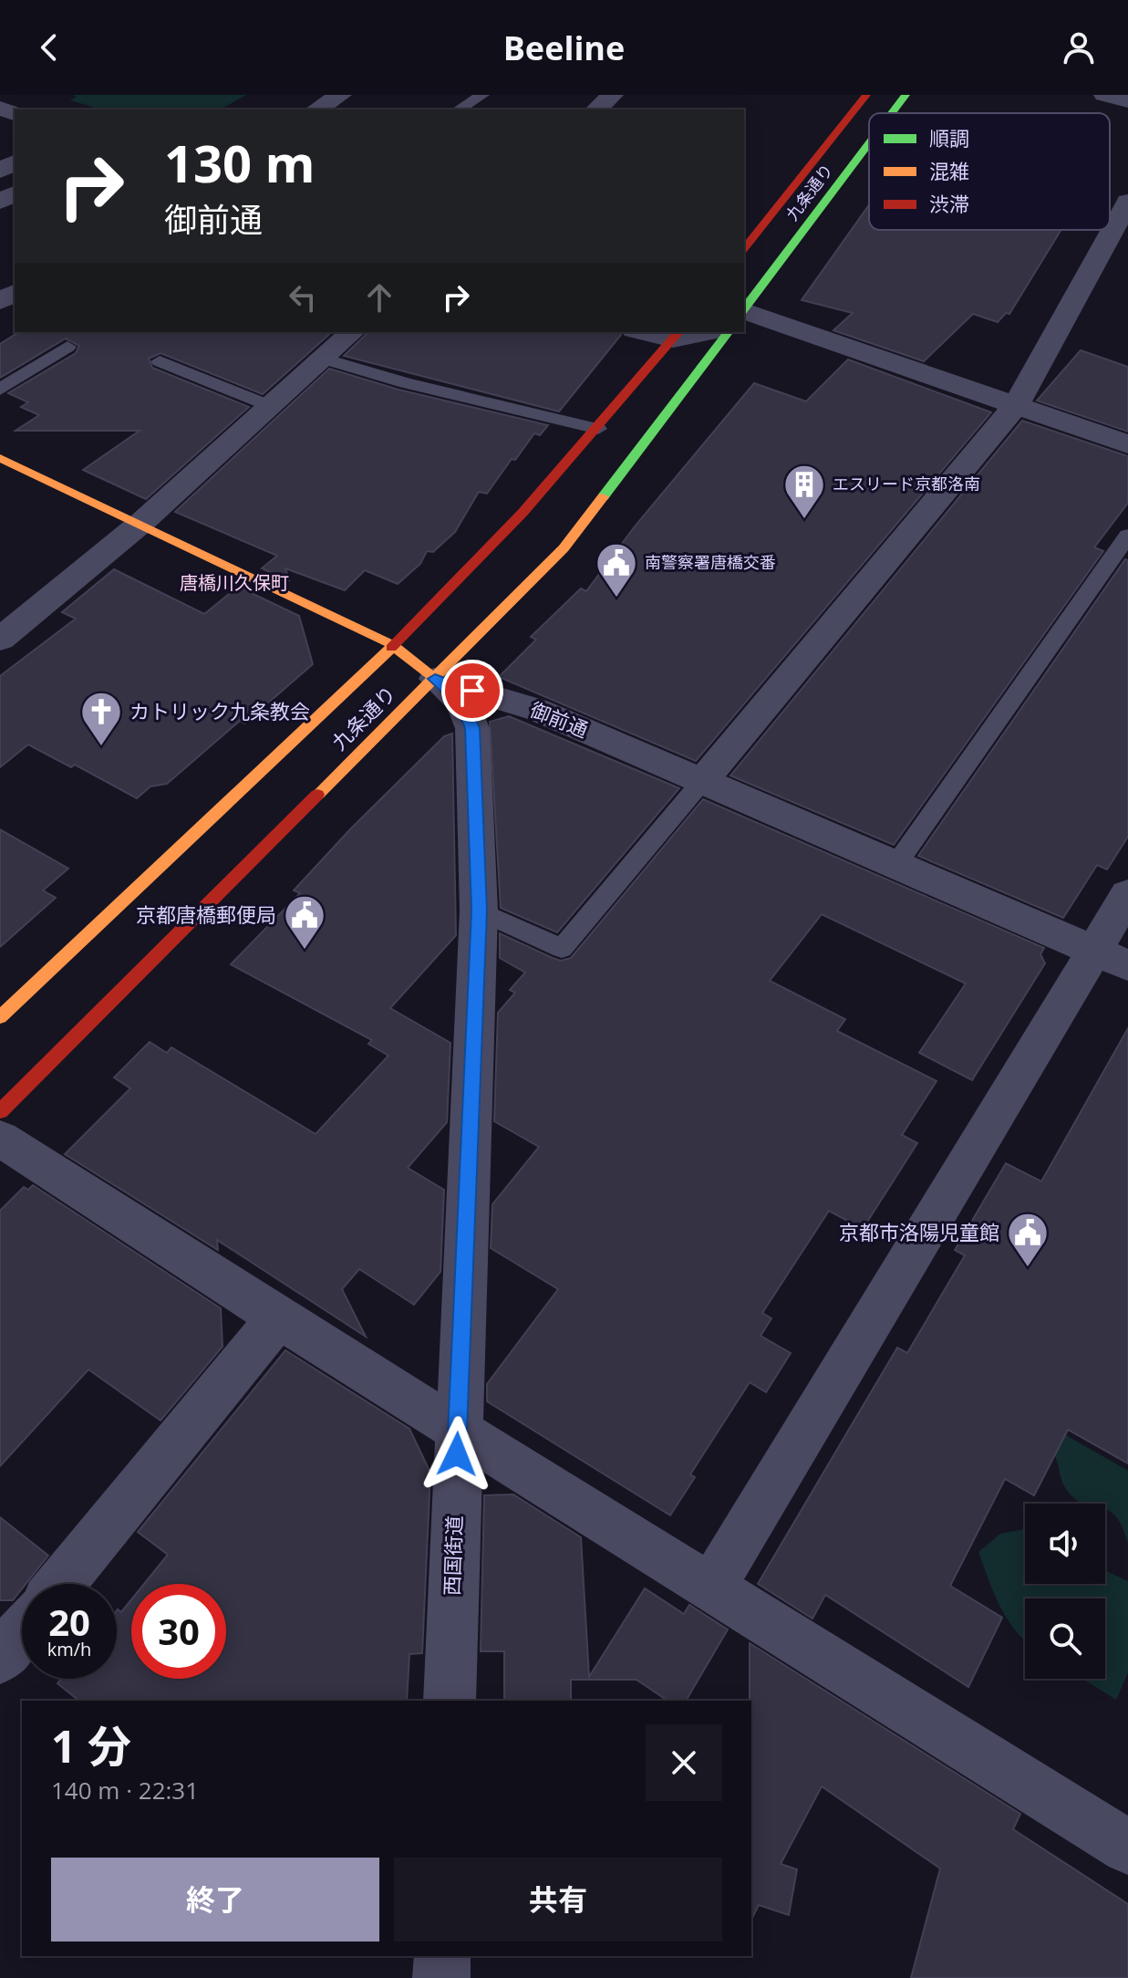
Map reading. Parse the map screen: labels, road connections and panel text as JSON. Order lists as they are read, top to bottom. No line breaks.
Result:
{"streets":{"main road":["九条通り","御前通"],"street":["西国街道"]},"crossings":[["九条通り","御前通"],["九条通り","西国街道"],["御前通","西国街道"]],"districts":["唐橋川久保町"],"places":{"building":["エスリード京都洛南"],"public building":["南警察署唐橋交番","京都唐橋郵便局","京都市洛陽児童館"],"church":["カトリック九条教会"]},"legend":["順調","混雑","渋滞"],"page":{"header":"Beeline","turn":["130 m","御前通"],"speed":"20 km/h","limit":"30","heading":["1 分","140 m · 22:31"],"buttons":["終了","共有"]}}
